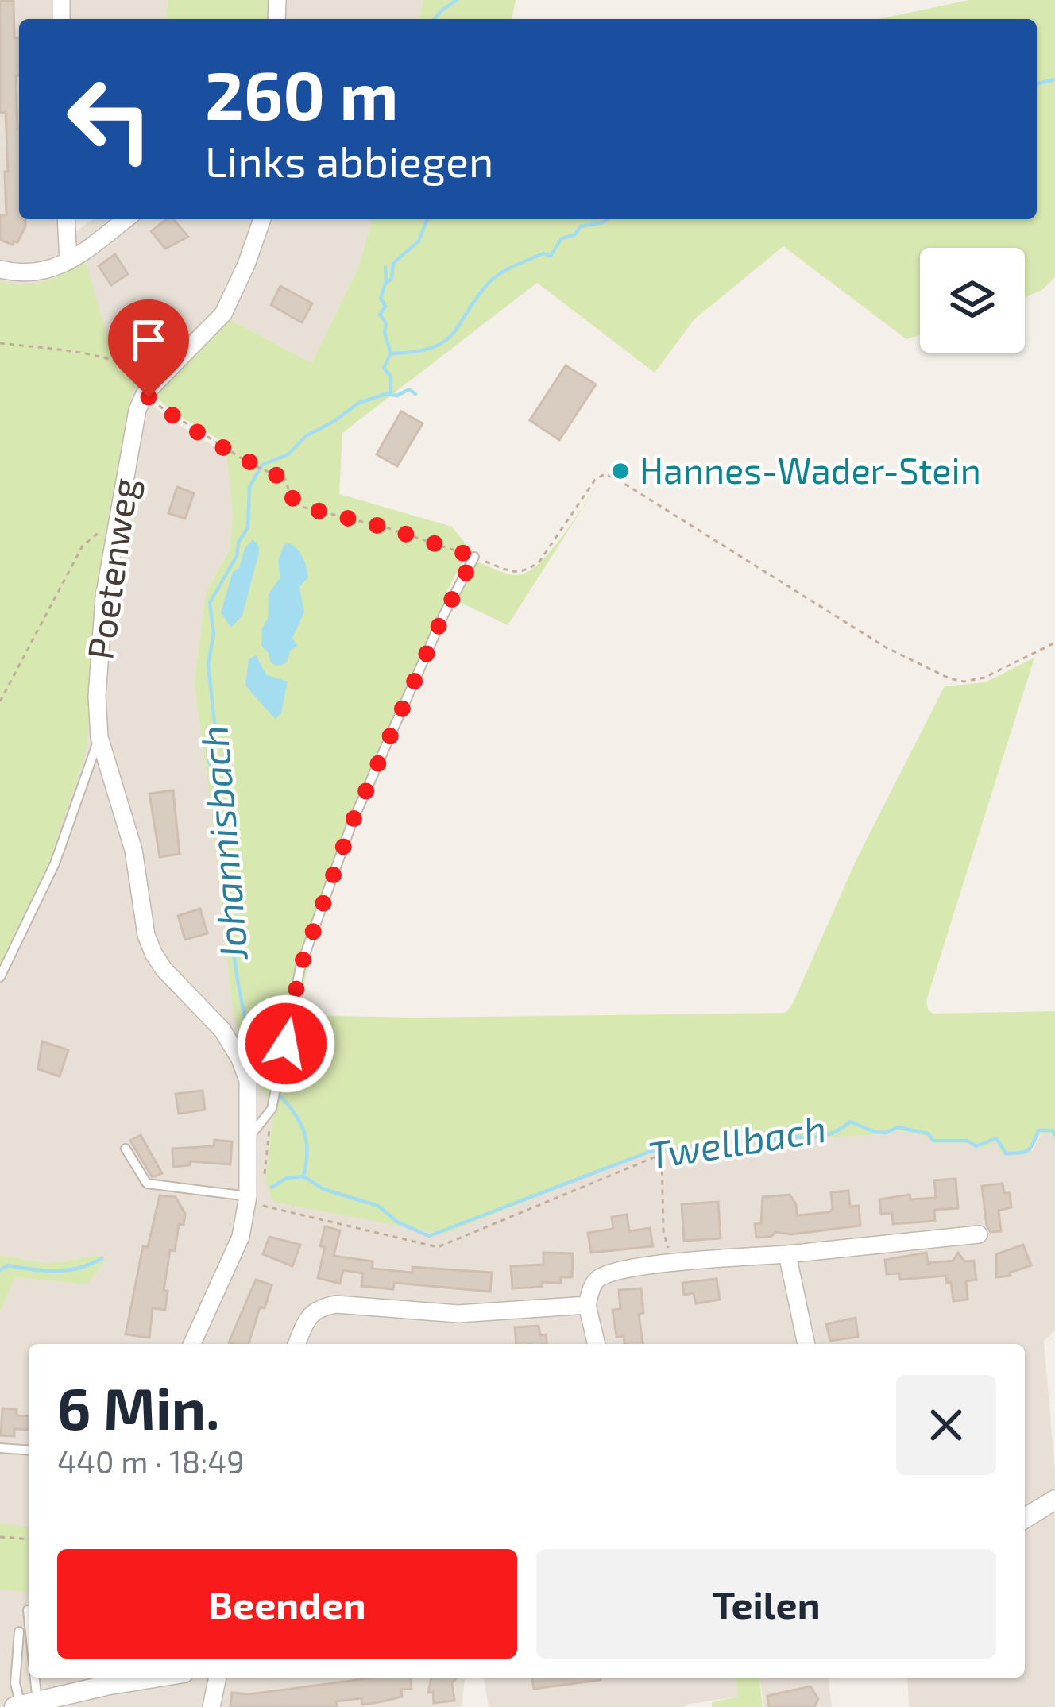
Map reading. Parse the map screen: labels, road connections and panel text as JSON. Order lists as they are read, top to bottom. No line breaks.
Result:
{"streets":{"street":["Poetenweg"]},"water":["Johannisbach","Twellbach"],"places":["Hannes-Wader-Stein"],"page":{"turn":["260 m","Links abbiegen"],"heading":["6 Min.","440 m · 18:49"],"buttons":["Beenden","Teilen"]}}
